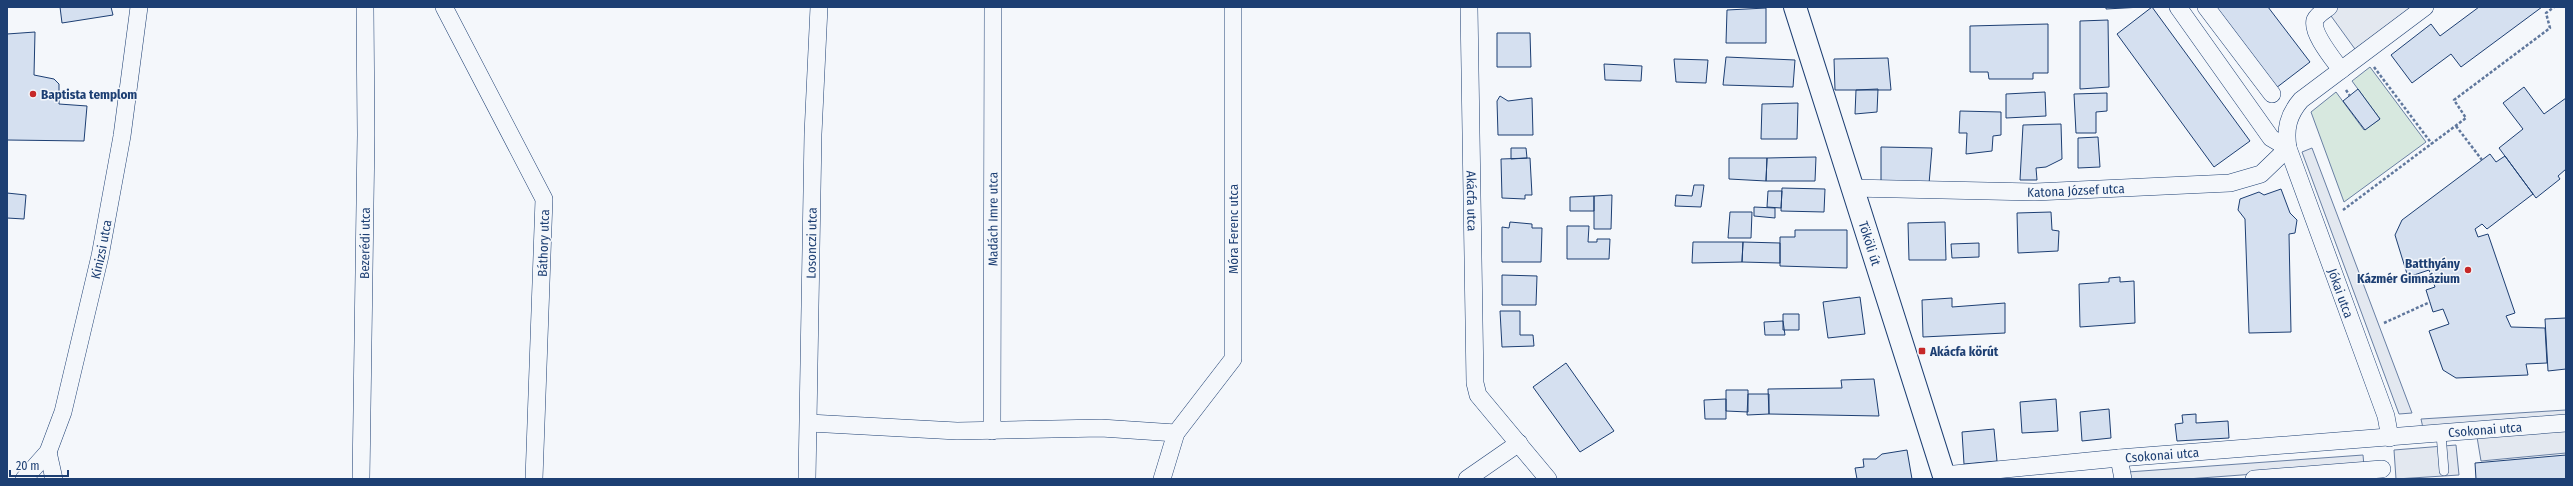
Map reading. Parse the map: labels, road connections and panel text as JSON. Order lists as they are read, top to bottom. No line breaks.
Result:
{"streets":{"street":["Katona József utca","Akácfa utca","Madách Imre utca","Móra Ferenc utca","Bezerédi utca","Báthory utca","Losonczi utca","Tököli út","Kinizsi utca","Jókai utca","Csokonai utca"]},"crossings":[["Katona József utca","Tököli út"],["Katona József utca","Jókai utca"],["Tököli út","Csokonai utca"],["Jókai utca","Csokonai utca"]],"places":{"other":["Baptista templom","Batthyány Kázmér Gimnázium"],"transit":["Akácfa körút"]},"scale_bar":"20 m"}
